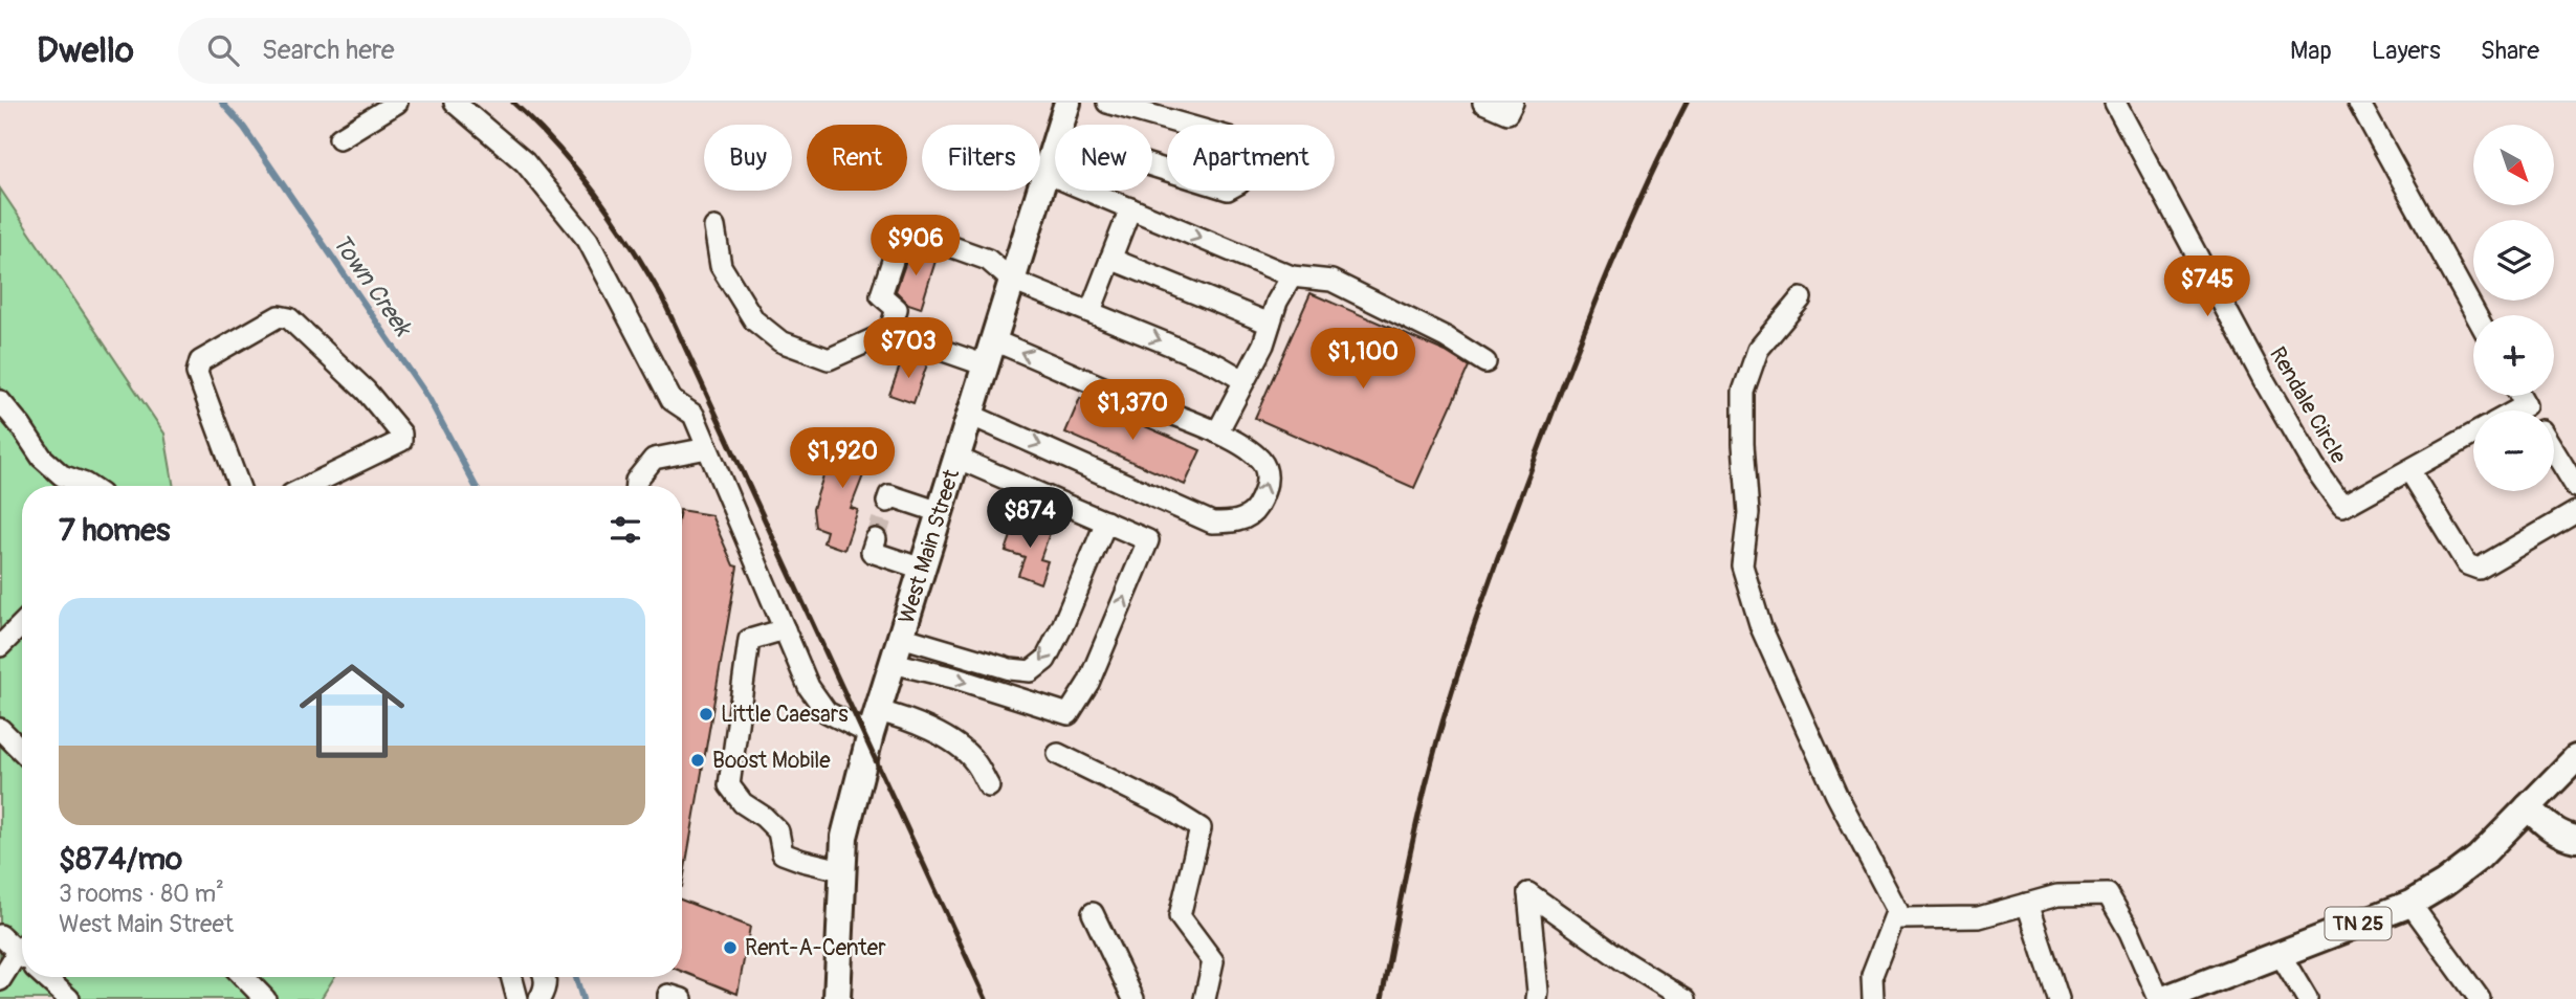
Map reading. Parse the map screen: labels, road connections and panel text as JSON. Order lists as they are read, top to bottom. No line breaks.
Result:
{"streets":{"main road":["West Main Street","TN 25"],"street":["Rendale Circle"]},"water":["Town Creek"],"places":["Little Caesars","Boost Mobile","Rent-A-Center"],"north":"bottom right","page":{"header":"Dwello","search":"Search here","nav":["Map","Layers","Share"],"map_buttons":["+","−"],"chip":["Buy","Rent","Filters","New","Apartment"],"price":["$906","$745","$703","$1,100","$1,370","$1,920","$874"],"heading":"7 homes","list":[{"name":"$874/mo","note":"3 rooms · 80 m² · West Main Street"}]}}
